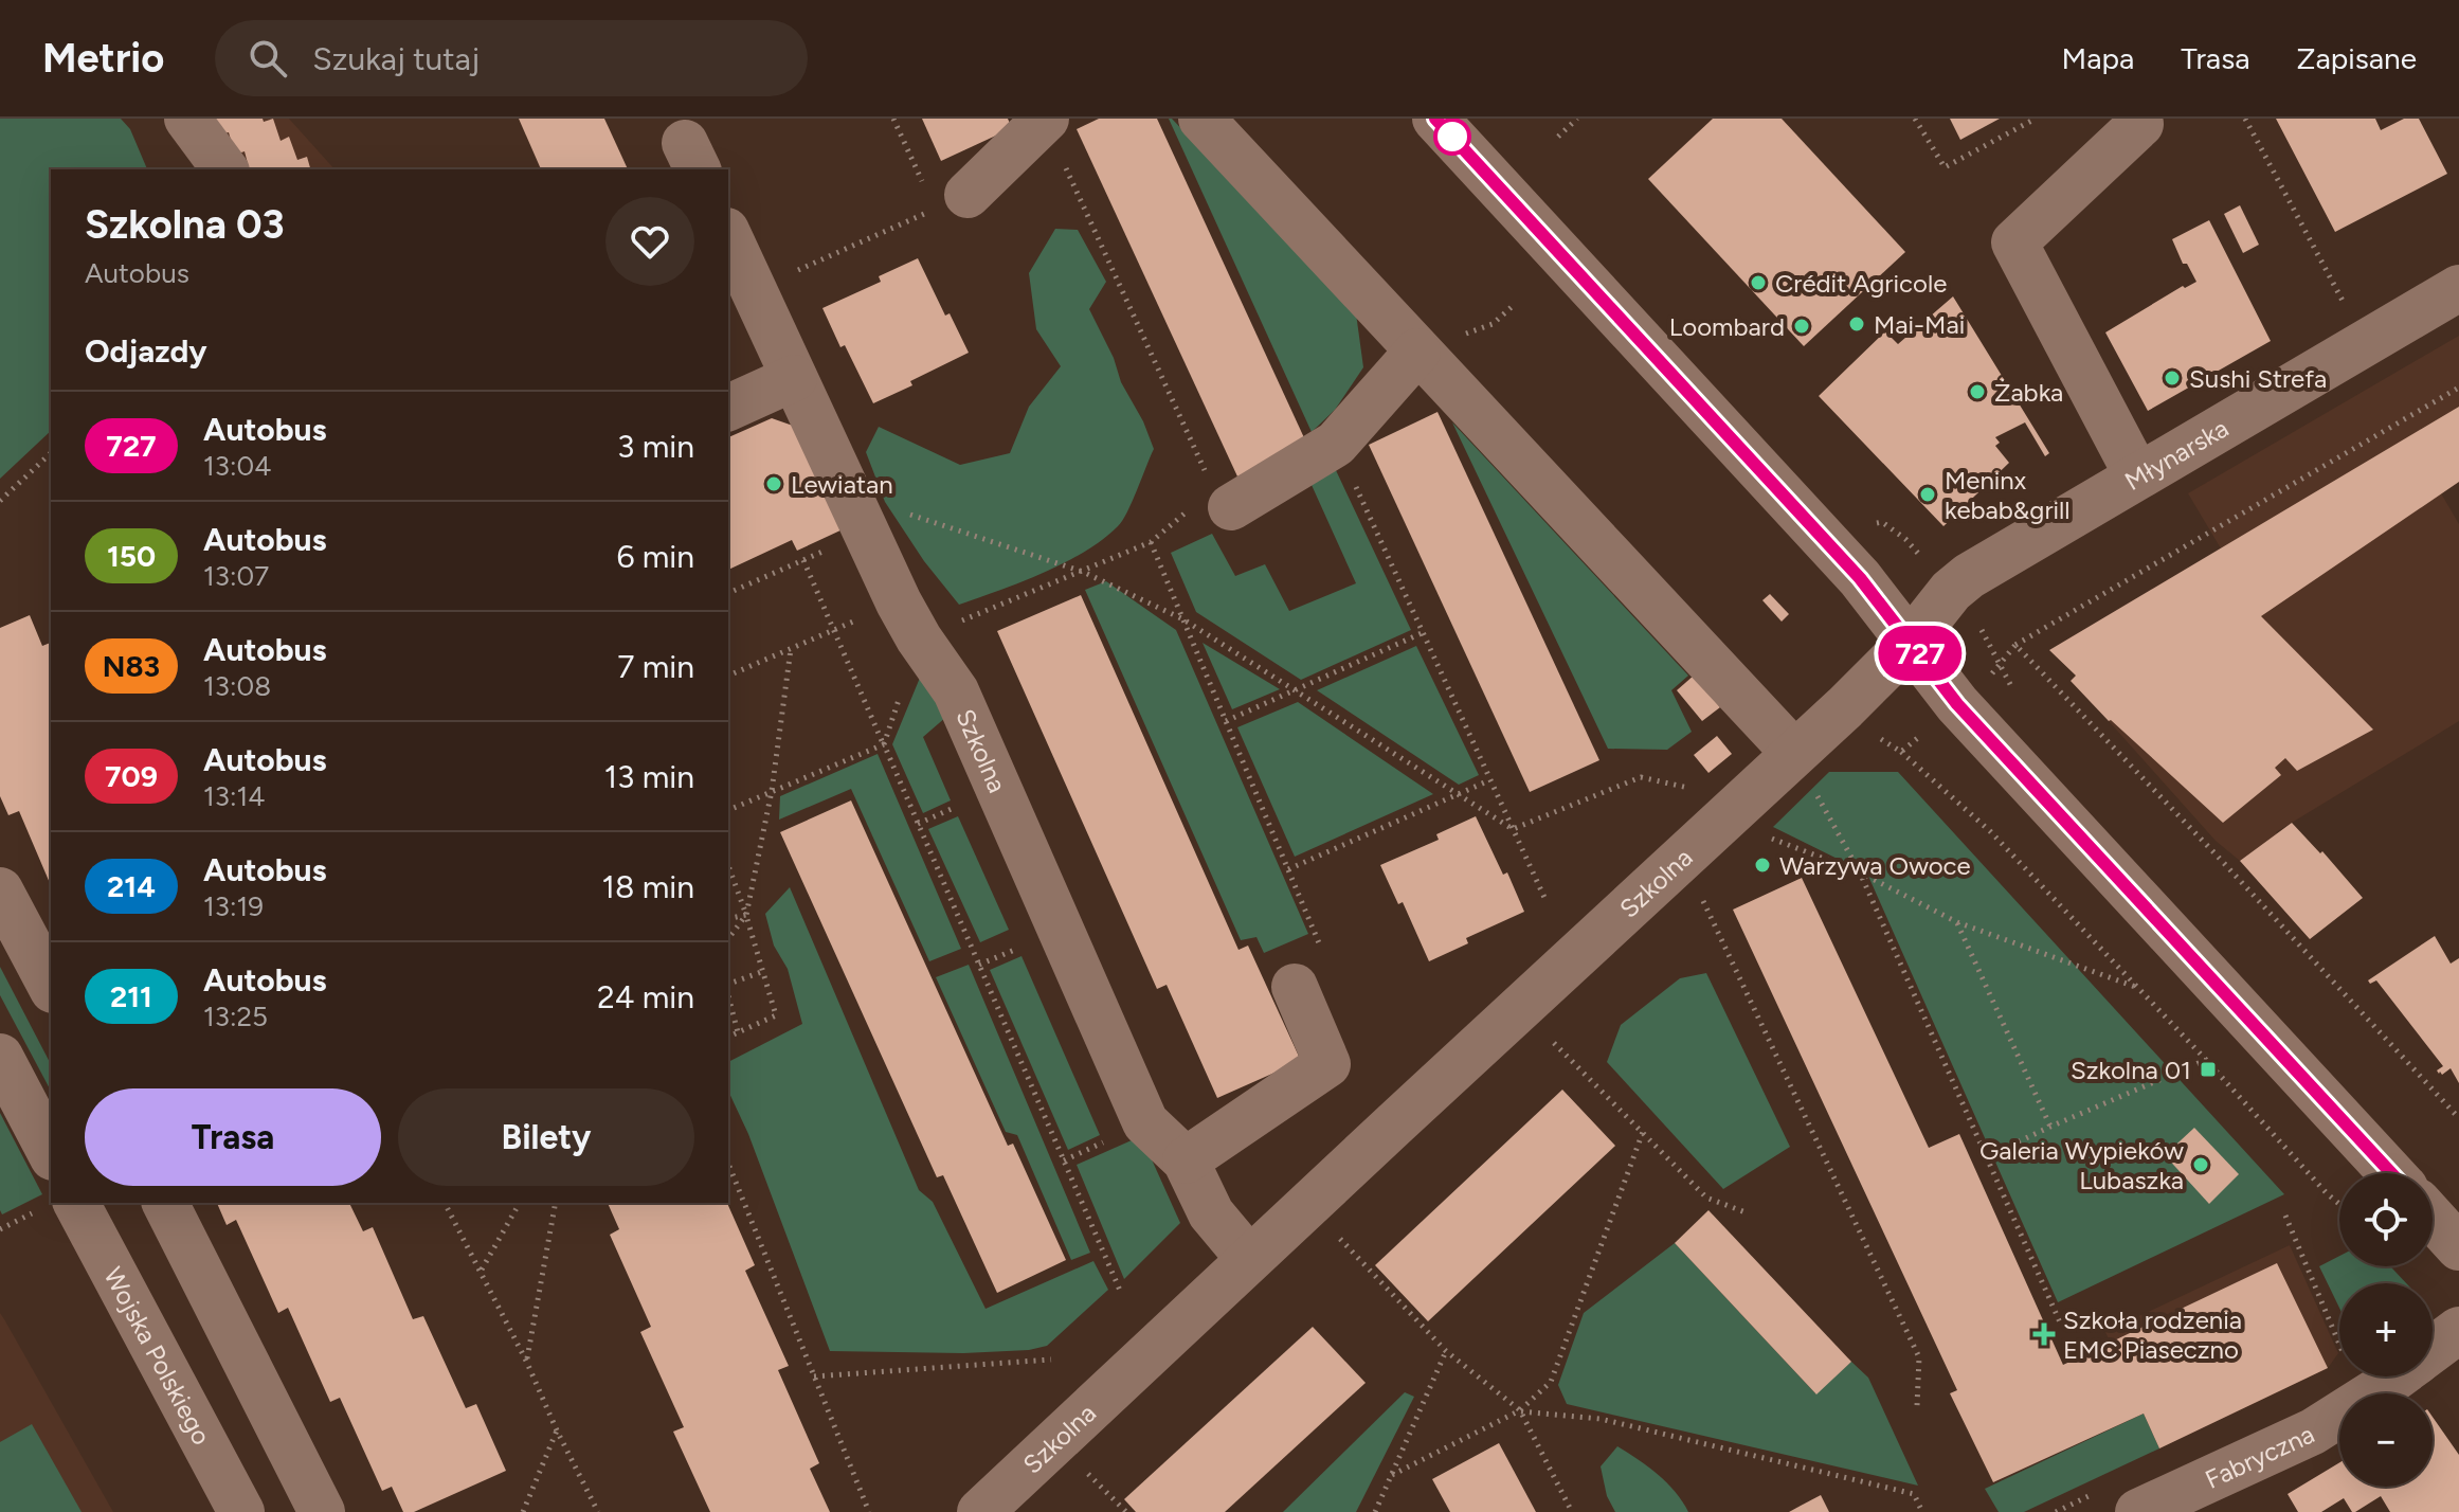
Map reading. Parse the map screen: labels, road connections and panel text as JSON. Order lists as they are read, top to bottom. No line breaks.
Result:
{"streets":{"street":["Młynarska","Szkolna","Wojska Polskiego","Fabryczna"]},"crossings":[["Młynarska","Szkolna"]],"places":{"other":["Crédit Agricole","Mai-Mai","Loombard","Sushi Strefa","Żabka","Lewiatan","Meninx kebab&grill","Warzywa Owoce","Galeria Wypieków Lubaszka"],"transit":["Szkolna 01"],"health":["Szkoła rodzenia EMC Piaseczno"]},"lines":["bus line 727"],"page":{"header":"Metrio","search":"Szukaj tutaj","nav":["Mapa","Trasa","Zapisane"],"on_map":"727","heading":[["Szkolna 03","Autobus"],"Odjazdy"],"list":[{"mark":"727","name":"Autobus","note":"13:04","value":"3 min"},{"mark":"150","name":"Autobus","note":"13:07","value":"6 min"},{"mark":"N83","name":"Autobus","note":"13:08","value":"7 min"},{"mark":"709","name":"Autobus","note":"13:14","value":"13 min"},{"mark":"214","name":"Autobus","note":"13:19","value":"18 min"},{"mark":"211","name":"Autobus","note":"13:25","value":"24 min"}],"buttons":["Trasa","Bilety"],"map_buttons":["+","−"]}}
